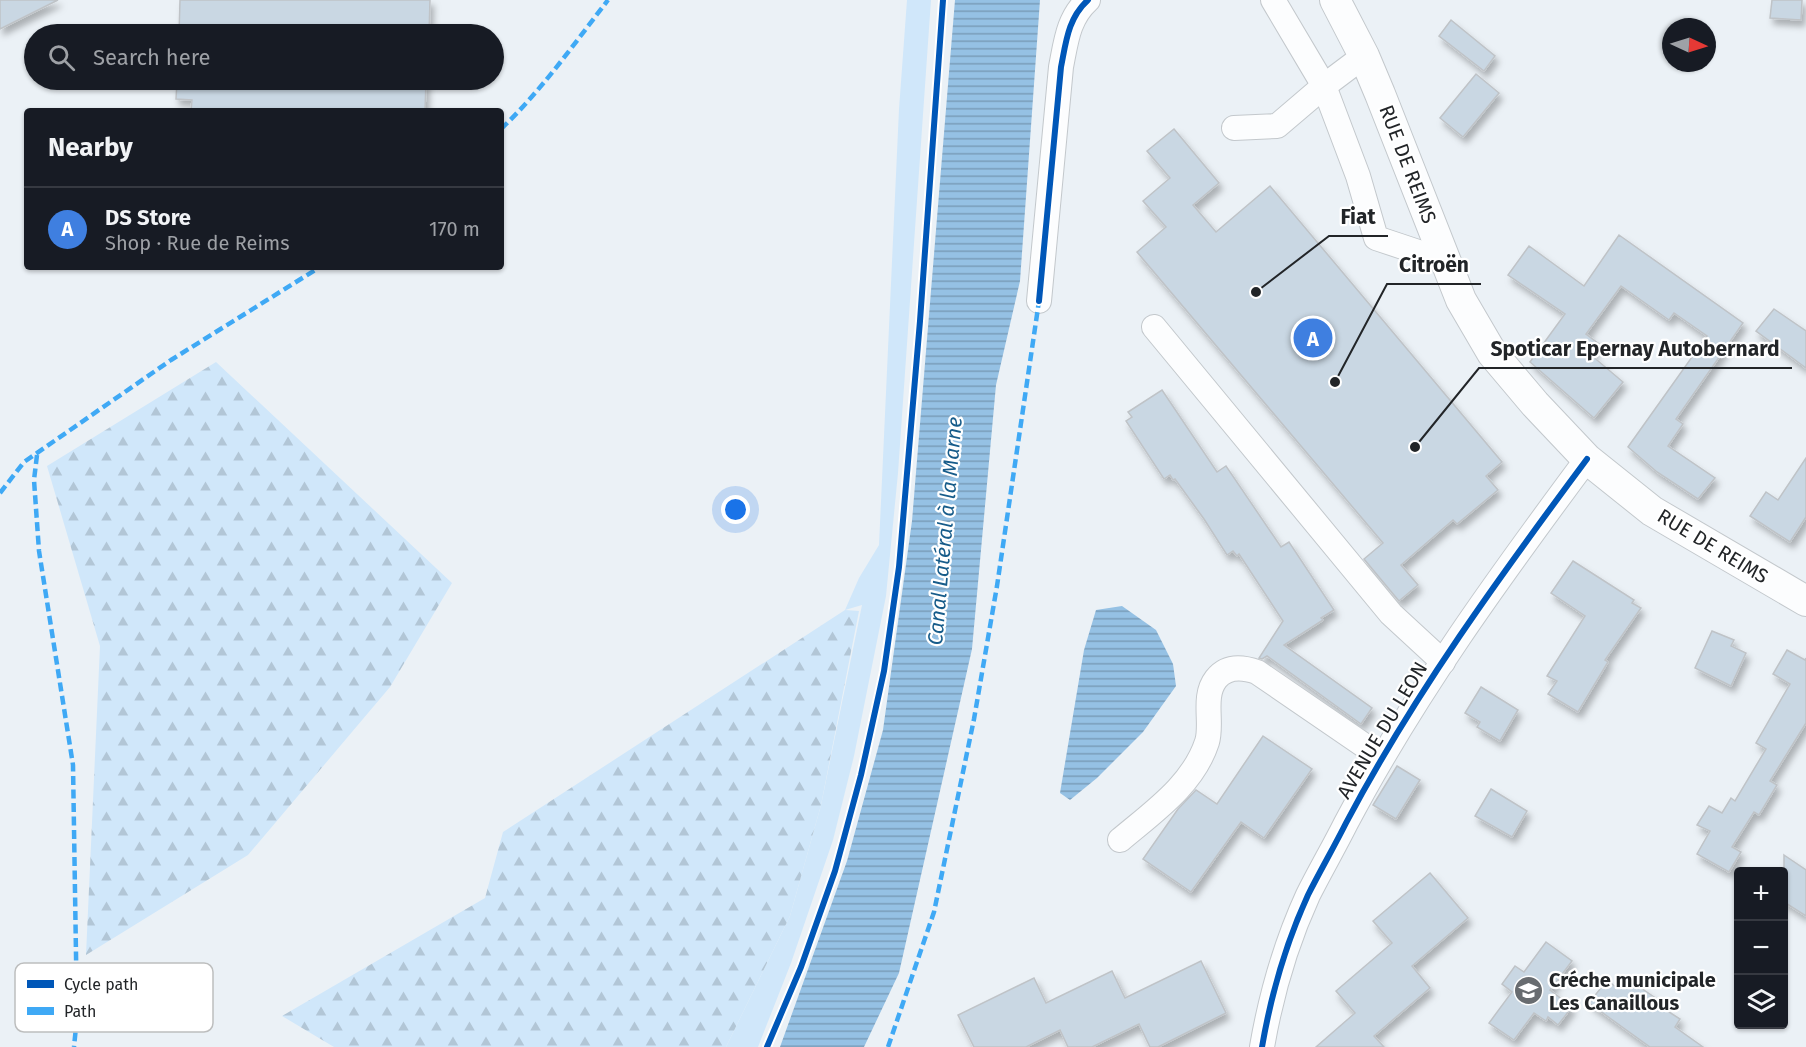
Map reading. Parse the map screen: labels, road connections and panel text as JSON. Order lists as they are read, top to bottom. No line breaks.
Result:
{"streets":{"main road":["RUE DE REIMS"],"street":["AVENUE DU LEON"]},"crossings":[["RUE DE REIMS","AVENUE DU LEON"]],"water":["Canal Latéral à la Marne"],"places":{"other":["Fiat","Citroën","Spoticar Epernay Autobernard"],"school or university":["Créche municipale Les Canaillous"]},"legend":["Cycle path","Path"],"north":"right","page":{"search":"Search here","heading":"Nearby","list":[{"mark":"A","name":"DS Store","note":"Shop · Rue de Reims","value":"170 m"}],"pins":"A","map_buttons":["+","−"]}}
